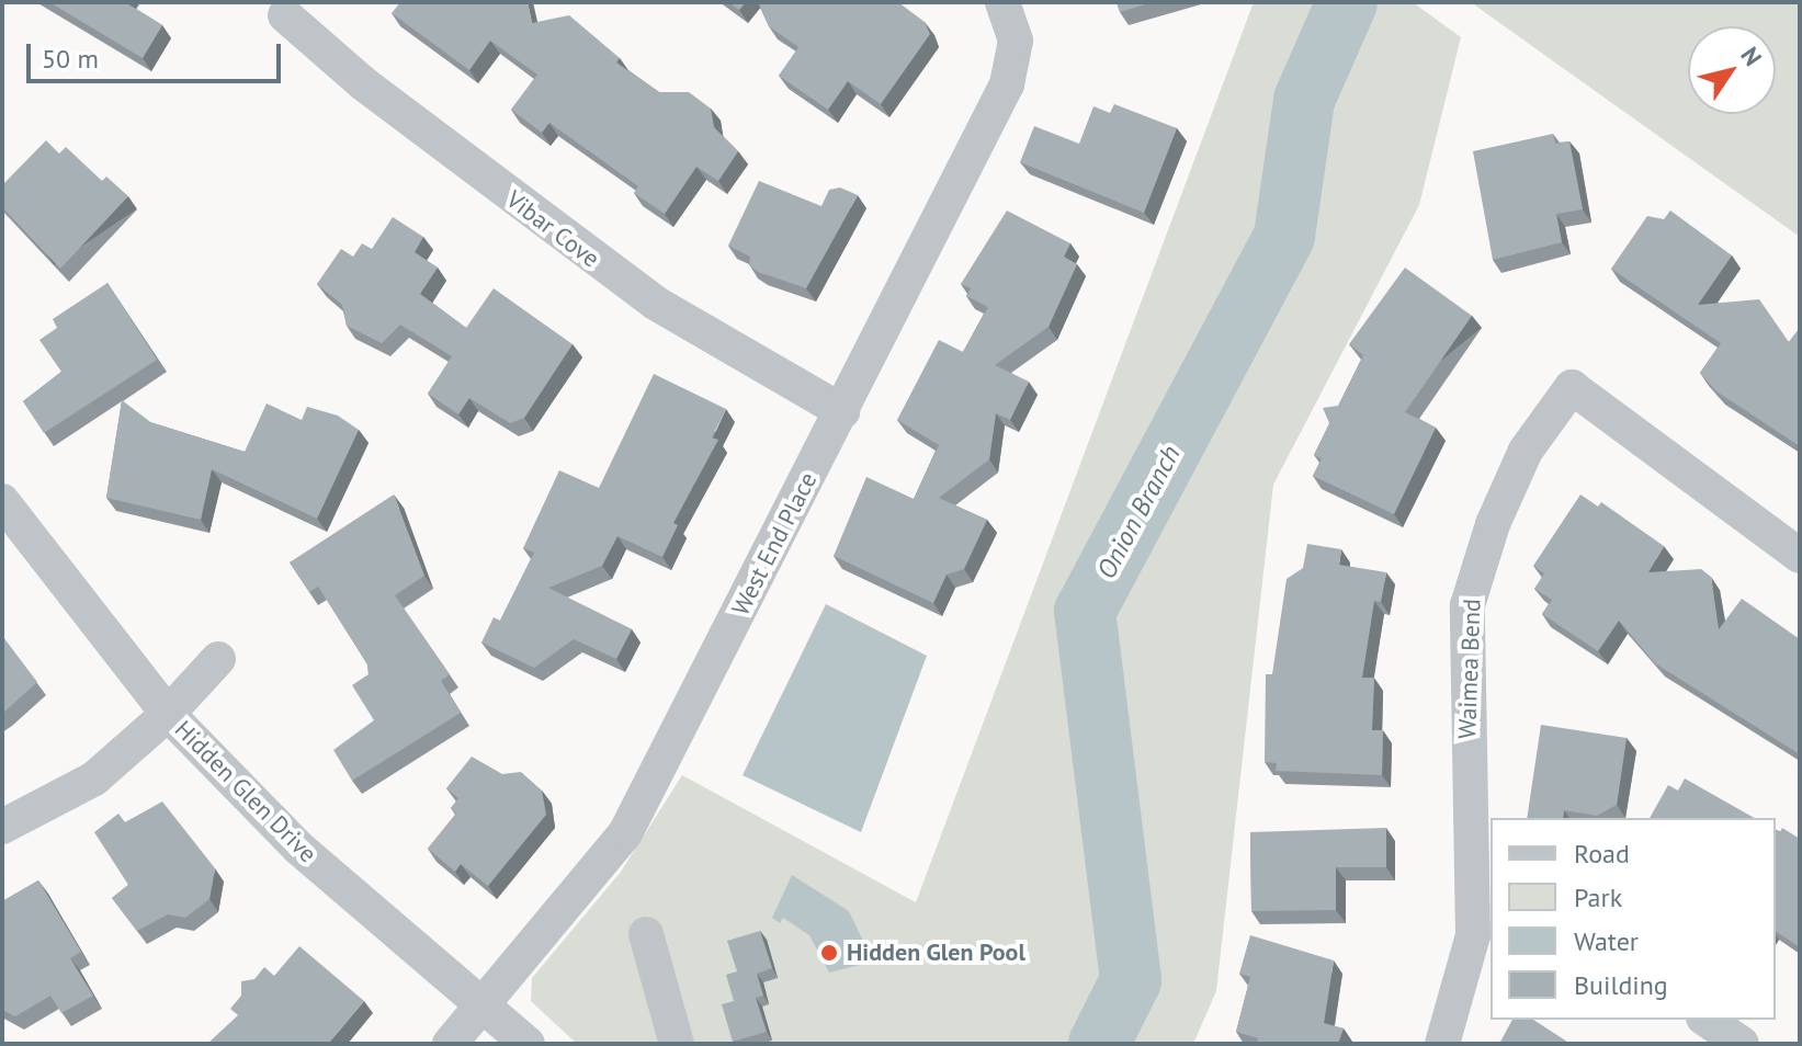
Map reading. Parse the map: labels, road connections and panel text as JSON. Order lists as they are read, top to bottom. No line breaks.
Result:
{"streets":{"street":["Vibar Cove","West End Place","Waimea Bend","Hidden Glen Drive"]},"crossings":[["Vibar Cove","West End Place"],["West End Place","Hidden Glen Drive"]],"water":["Onion Branch"],"places":["Hidden Glen Pool"],"legend":["Road","Park","Water","Building"],"scale_bar":"50 m","north":"top right"}
